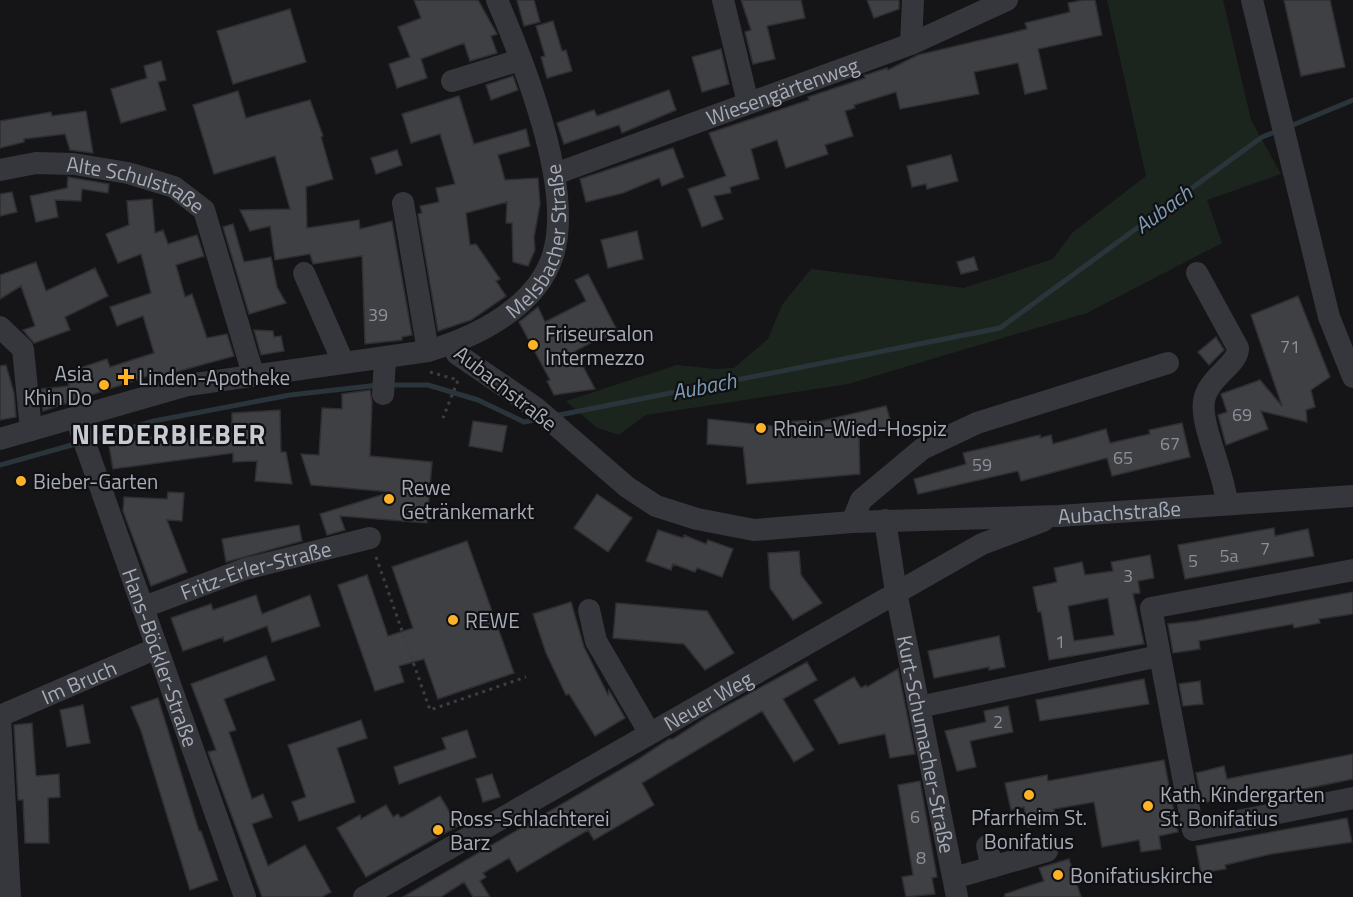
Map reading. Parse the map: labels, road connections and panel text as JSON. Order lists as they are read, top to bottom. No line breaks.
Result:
{"streets":{"street":["Wiesengärtenweg","Alte Schulstraße","Melsbacher Straße","Aubachstraße","Fritz-Erler-Straße","Hans-Böckler-Straße","Im Bruch","Neuer Weg","Kurt-Schumacher-Straße"]},"crossings":[["Wiesengärtenweg","Melsbacher Straße"],["Alte Schulstraße","Aubachstraße"],["Melsbacher Straße","Aubachstraße"],["Aubachstraße","Hans-Böckler-Straße"],["Aubachstraße","Neuer Weg"],["Fritz-Erler-Straße","Hans-Böckler-Straße"],["Hans-Böckler-Straße","Im Bruch"],["Neuer Weg","Kurt-Schumacher-Straße"]],"districts":["NIEDERBIEBER"],"water":["Aubach"],"places":{"other":["Friseursalon Intermezzo","Asia Khin Do","Rhein-Wied-Hospiz","Bieber-Garten","Rewe Getränkemarkt","REWE","Pfarrheim St. Bonifatius","Kath. Kindergarten St. Bonifatius","Ross-Schlachterei Barz","Bonifatiuskirche"],"health":["Linden-Apotheke"]},"house_numbers":["39","71","69","67","65","59","7","5a","5","3","1","2","6","8"]}
